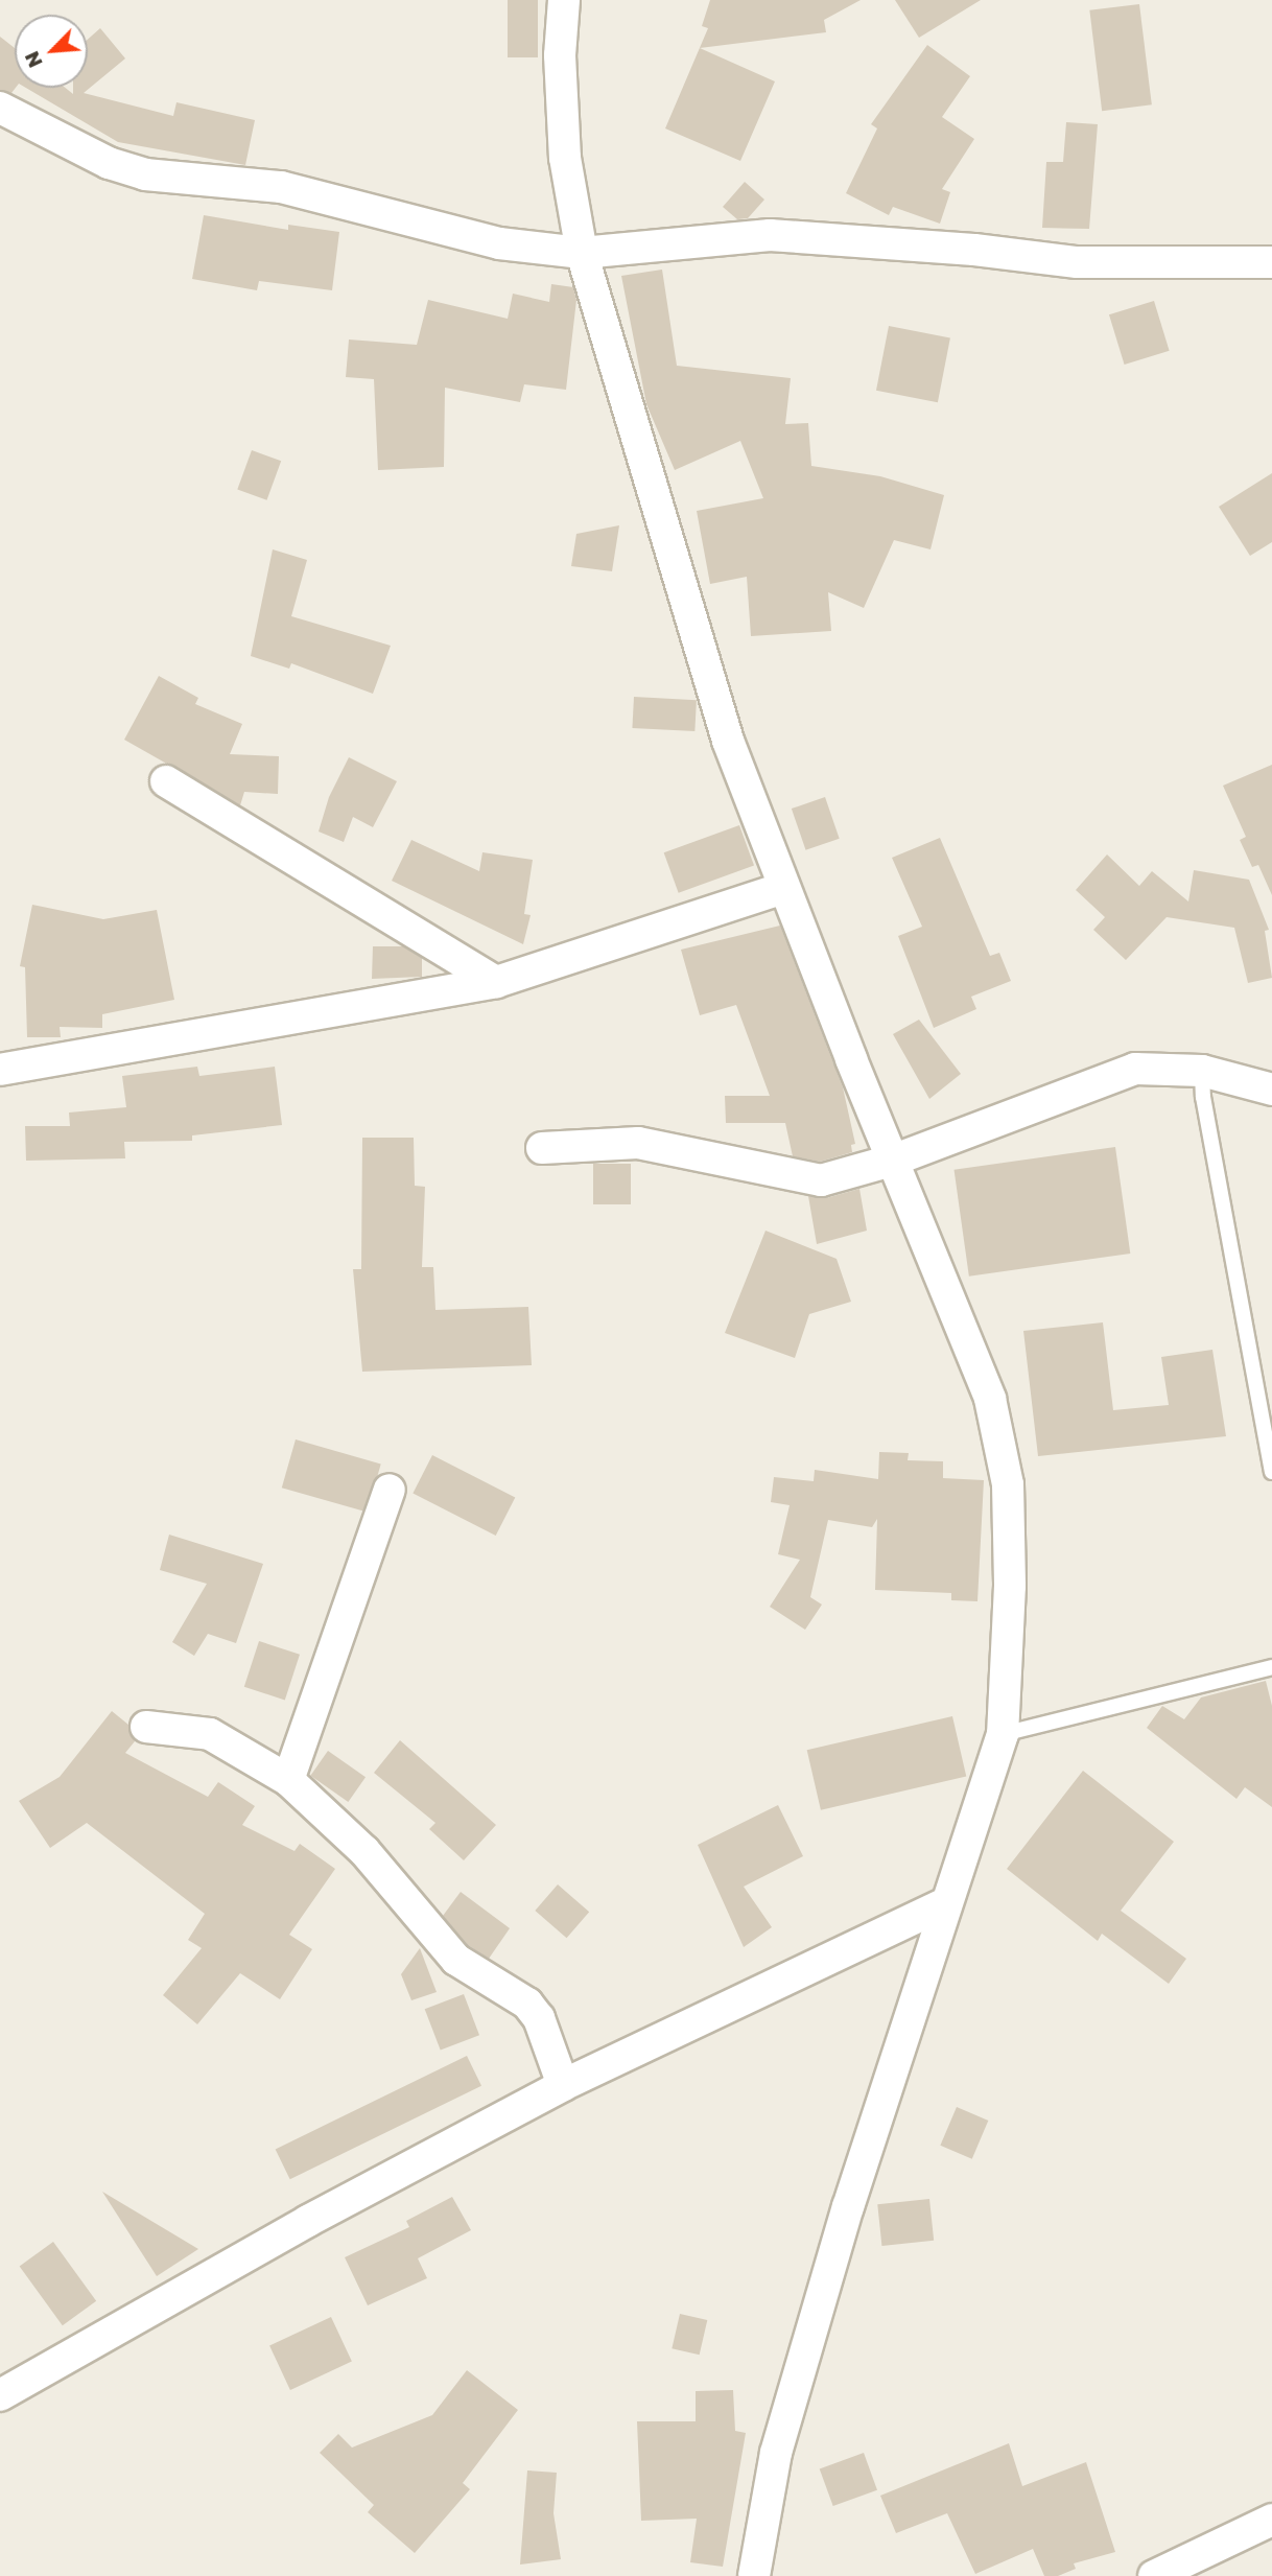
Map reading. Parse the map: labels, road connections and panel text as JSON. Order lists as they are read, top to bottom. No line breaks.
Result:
{"north":"bottom left"}
